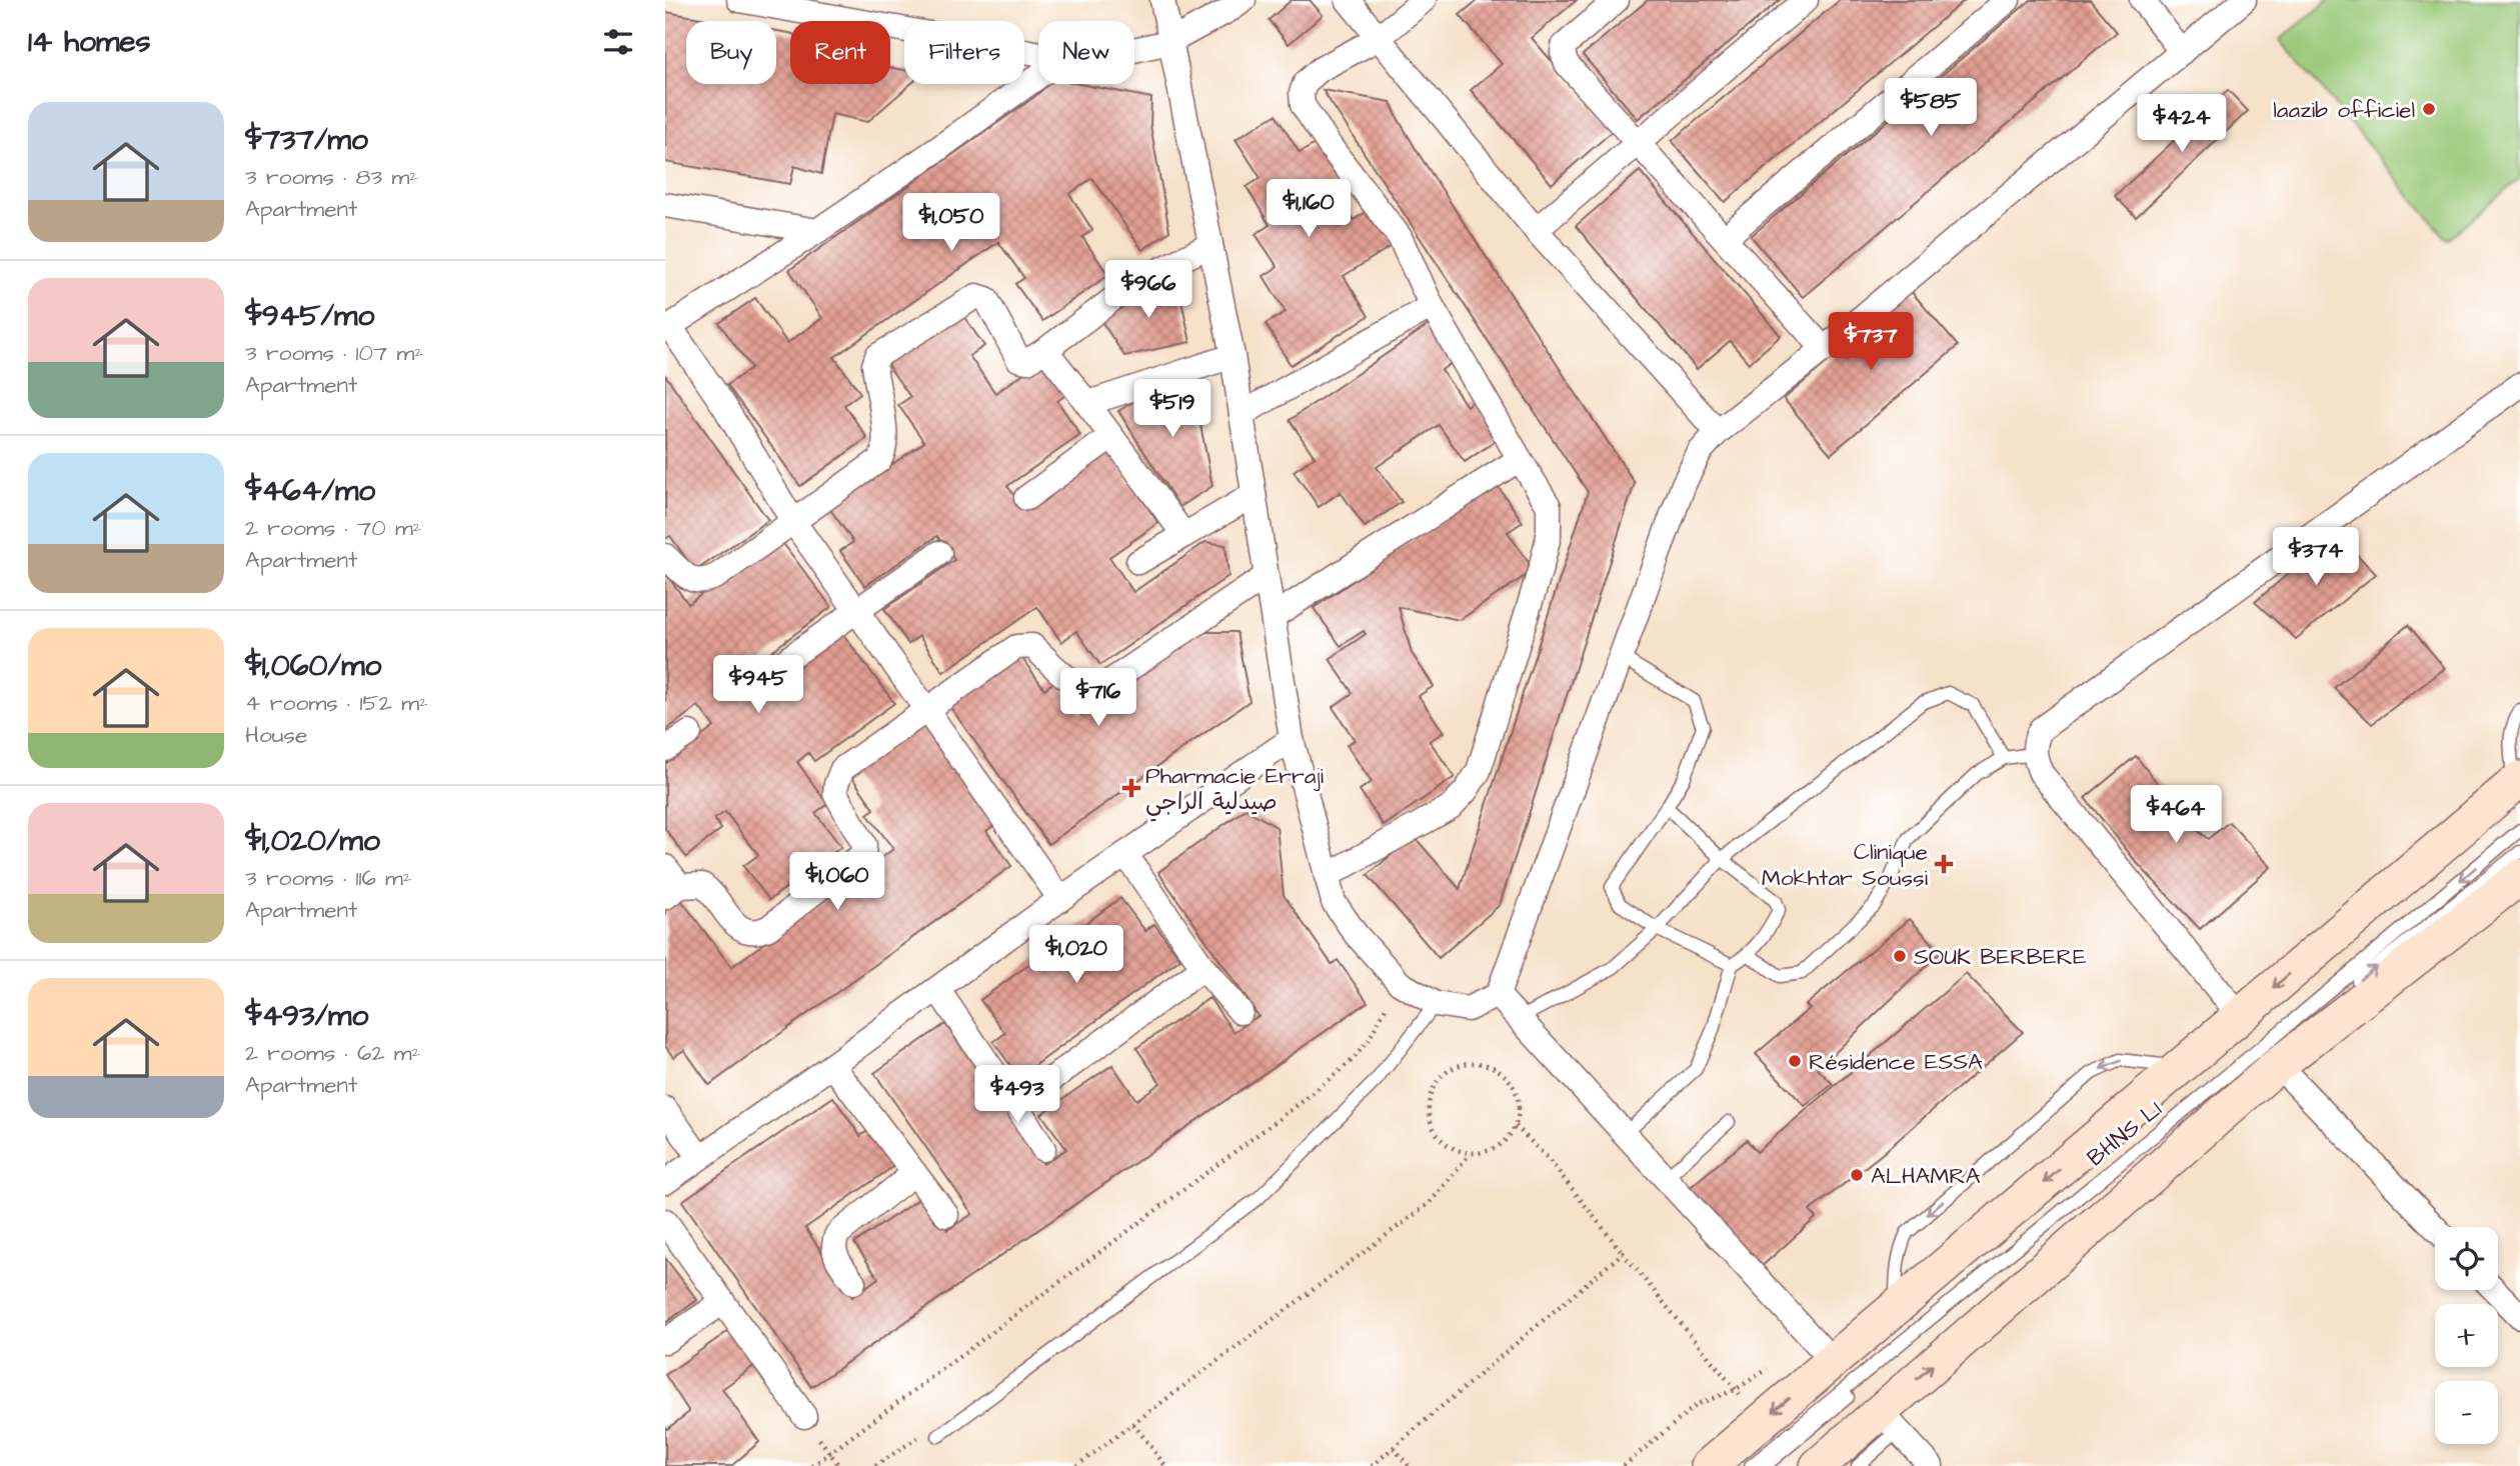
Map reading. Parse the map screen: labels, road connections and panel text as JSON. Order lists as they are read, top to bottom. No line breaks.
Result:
{"streets":{"lane":["BHNS L1"]},"places":{"other":["laazib officiel","SOUK BERBERE","Résidence ESSA","ALHAMRA"],"health":["Pharmacie Erraji صيدلية الراجي","Clinique Mokhtar Soussi"]},"page":{"heading":"14 homes","chip":["Buy","Rent","Filters","New"],"price":["$585","$424","$1,160","$1,050","$966","$737","$519","$374","$945","$716","$464","$1,060","$1,020","$493"],"list":[{"name":"$737/mo","note":"3 rooms · 83 m² · Apartment"},{"name":"$945/mo","note":"3 rooms · 107 m² · Apartment"},{"name":"$464/mo","note":"2 rooms · 70 m² · Apartment"},{"name":"$1,060/mo","note":"4 rooms · 152 m² · House"},{"name":"$1,020/mo","note":"3 rooms · 116 m² · Apartment"},{"name":"$493/mo","note":"2 rooms · 62 m² · Apartment"}],"map_buttons":["+","−"]}}
